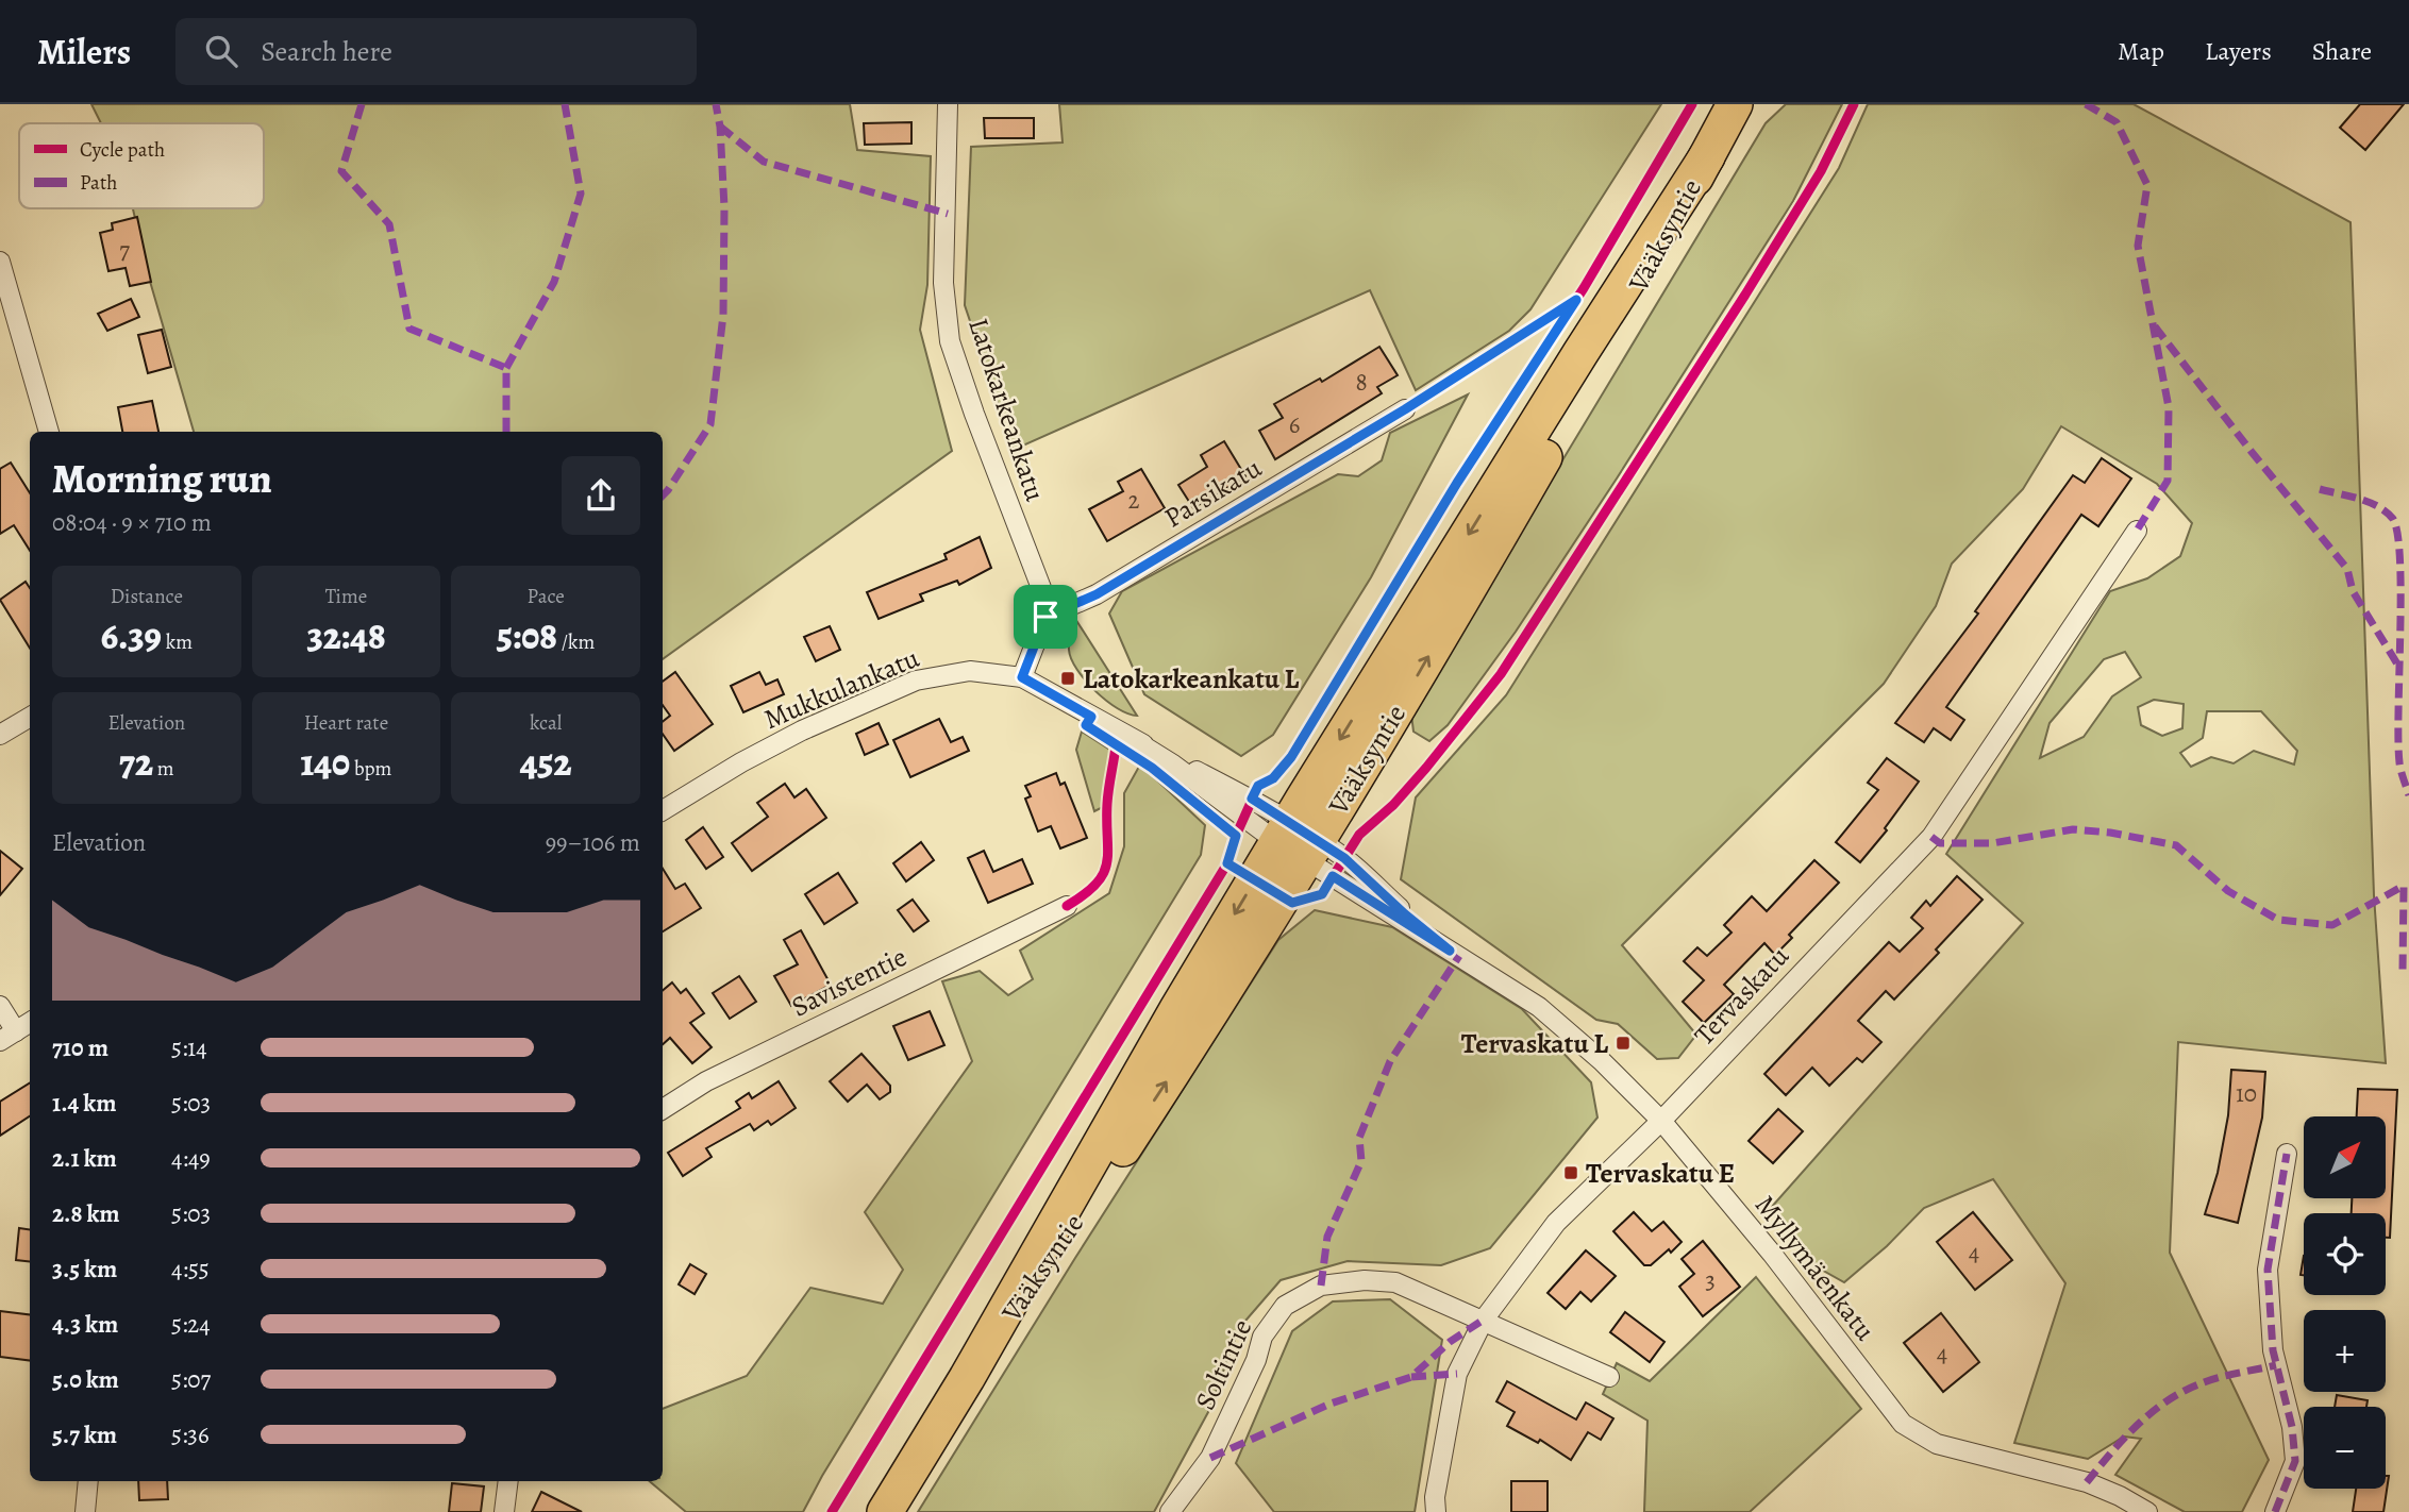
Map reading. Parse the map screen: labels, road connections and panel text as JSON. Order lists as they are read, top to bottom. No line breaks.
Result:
{"streets":{"highway":["Vääksyntie"],"street":["Latokarkeankatu","Parsikatu","Mukkulankatu","Savistentie","Tervaskatu","Myllymäenkatu","Soltintie"]},"crossings":[["Vääksyntie","Mukkulankatu"],["Vääksyntie","Myllymäenkatu"],["Latokarkeankatu","Parsikatu"],["Mukkulankatu","Myllymäenkatu"],["Tervaskatu","Myllymäenkatu"],["Tervaskatu","Soltintie"]],"places":{"transit":["Latokarkeankatu L","Tervaskatu L","Tervaskatu E"]},"house_numbers":["7","8","6","2","10","4","3","4"],"legend":["Cycle path","Path"],"north":"top right","page":{"header":"Milers","search":"Search here","nav":["Map","Layers","Share"],"heading":["Morning run","08:04 · 9 × 710 m"],"stats":[["Distance","6.39 km"],["Time","32:48"],["Pace","5:08 /km"],["Elevation","72 m"],["Heart rate","140 bpm"],["kcal","452"]],"chart":["Elevation","99–106 m"],"list":[{"name":"710 m","note":"5:14"},{"name":"1.4 km","note":"5:03"},{"name":"2.1 km","note":"4:49"},{"name":"2.8 km","note":"5:03"},{"name":"3.5 km","note":"4:55"},{"name":"4.3 km","note":"5:24"},{"name":"5.0 km","note":"5:07"},{"name":"5.7 km","note":"5:36"}],"map_buttons":["+","−"]}}
